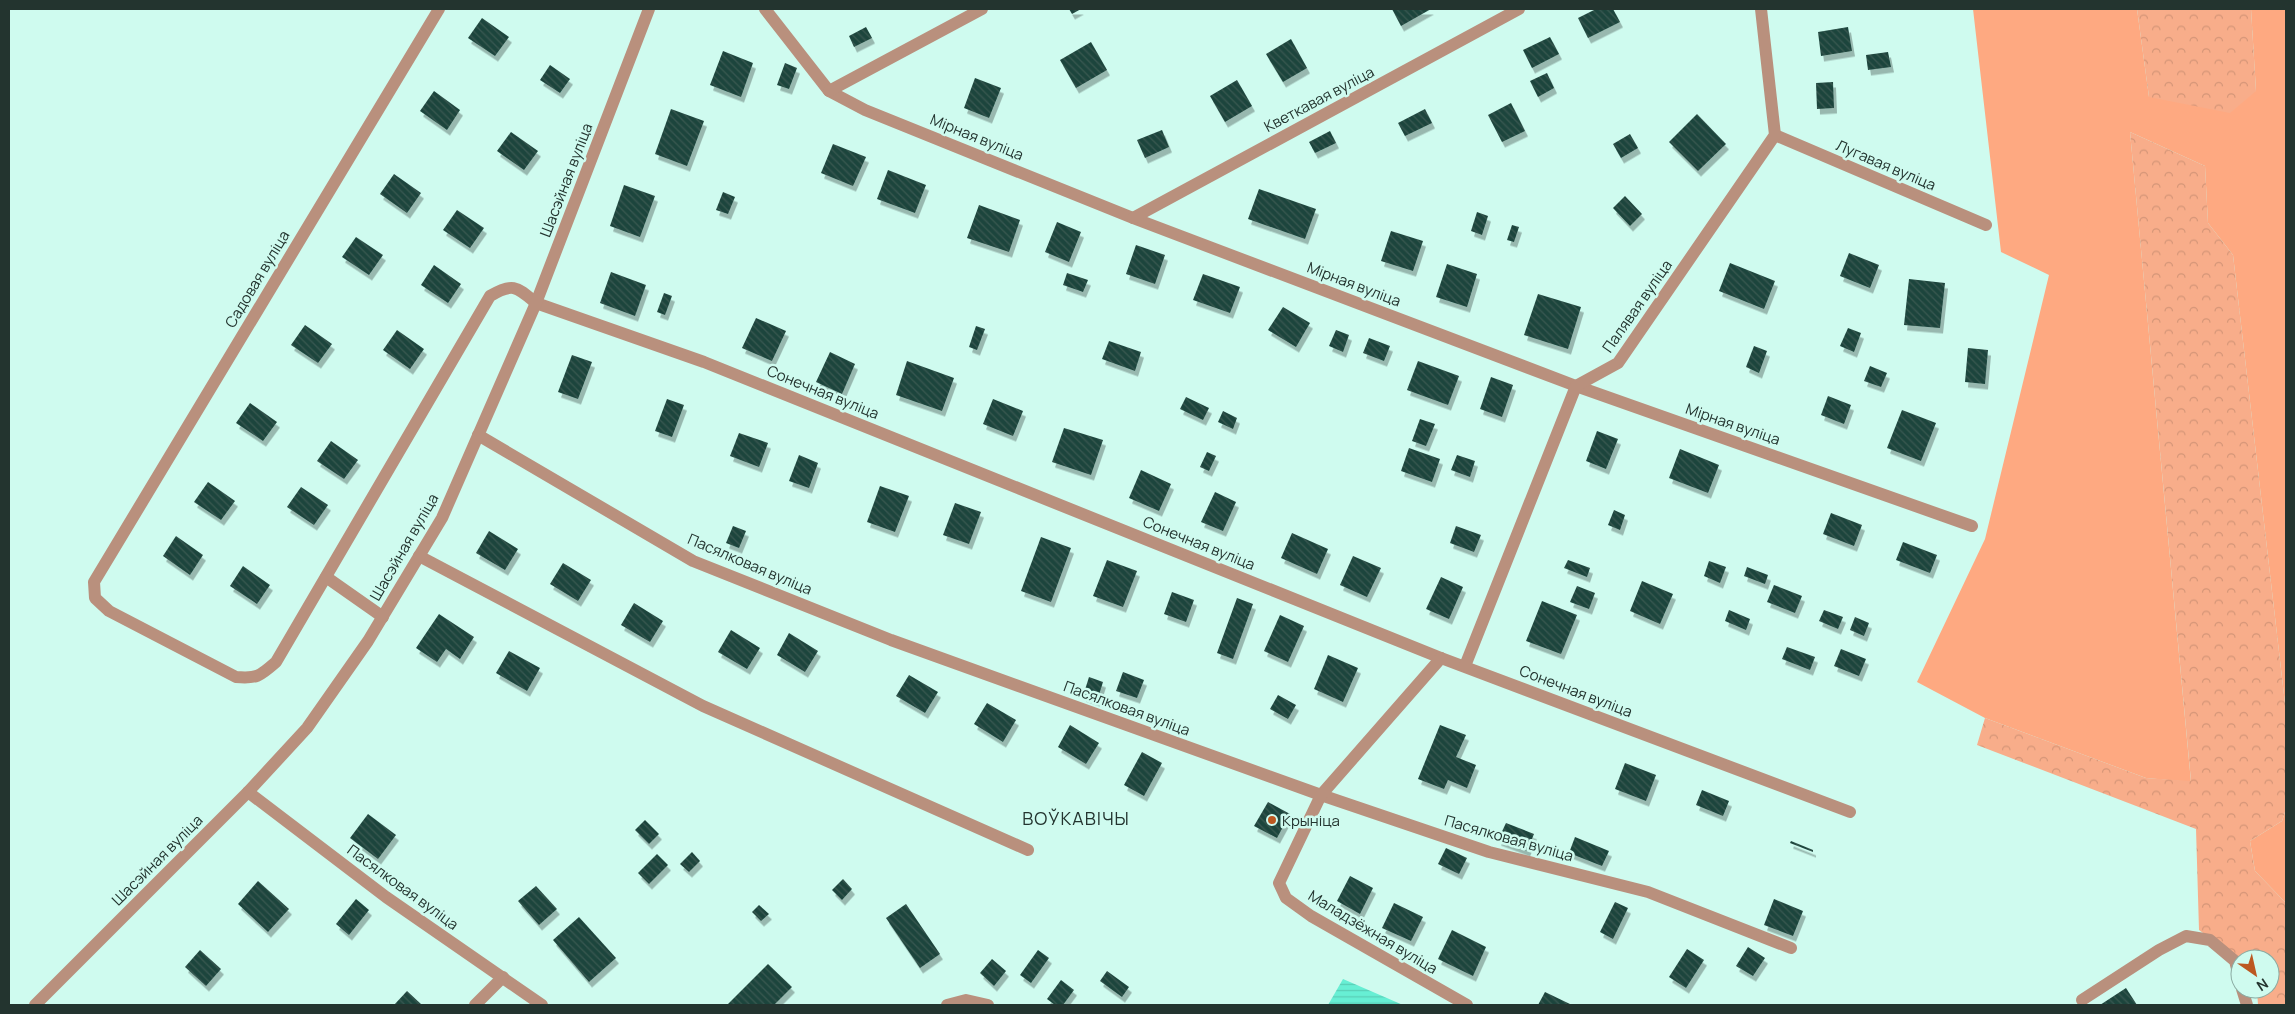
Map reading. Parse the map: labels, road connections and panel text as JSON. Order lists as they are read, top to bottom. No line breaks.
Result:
{"streets":{"street":["Кветкавая вуліца","Мірная вуліца","Лугавая вуліца","Шасэйная вуліца","Садовая вуліца","Палявая вуліца","Сонечная вуліца","Пасялковая вуліца","Маладзёжная вуліца"]},"crossings":[["Кветкавая вуліца","Мірная вуліца"],["Мірная вуліца","Палявая вуліца"],["Лугавая вуліца","Палявая вуліца"],["Шасэйная вуліца","Сонечная вуліца"],["Шасэйная вуліца","Пасялковая вуліца"],["Садовая вуліца","Сонечная вуліца"],["Сонечная вуліца","Маладзёжная вуліца"],["Пасялковая вуліца","Маладзёжная вуліца"]],"districts":["ВОЎКАВІЧЫ"],"places":["Крыніца"],"north":"bottom right"}
